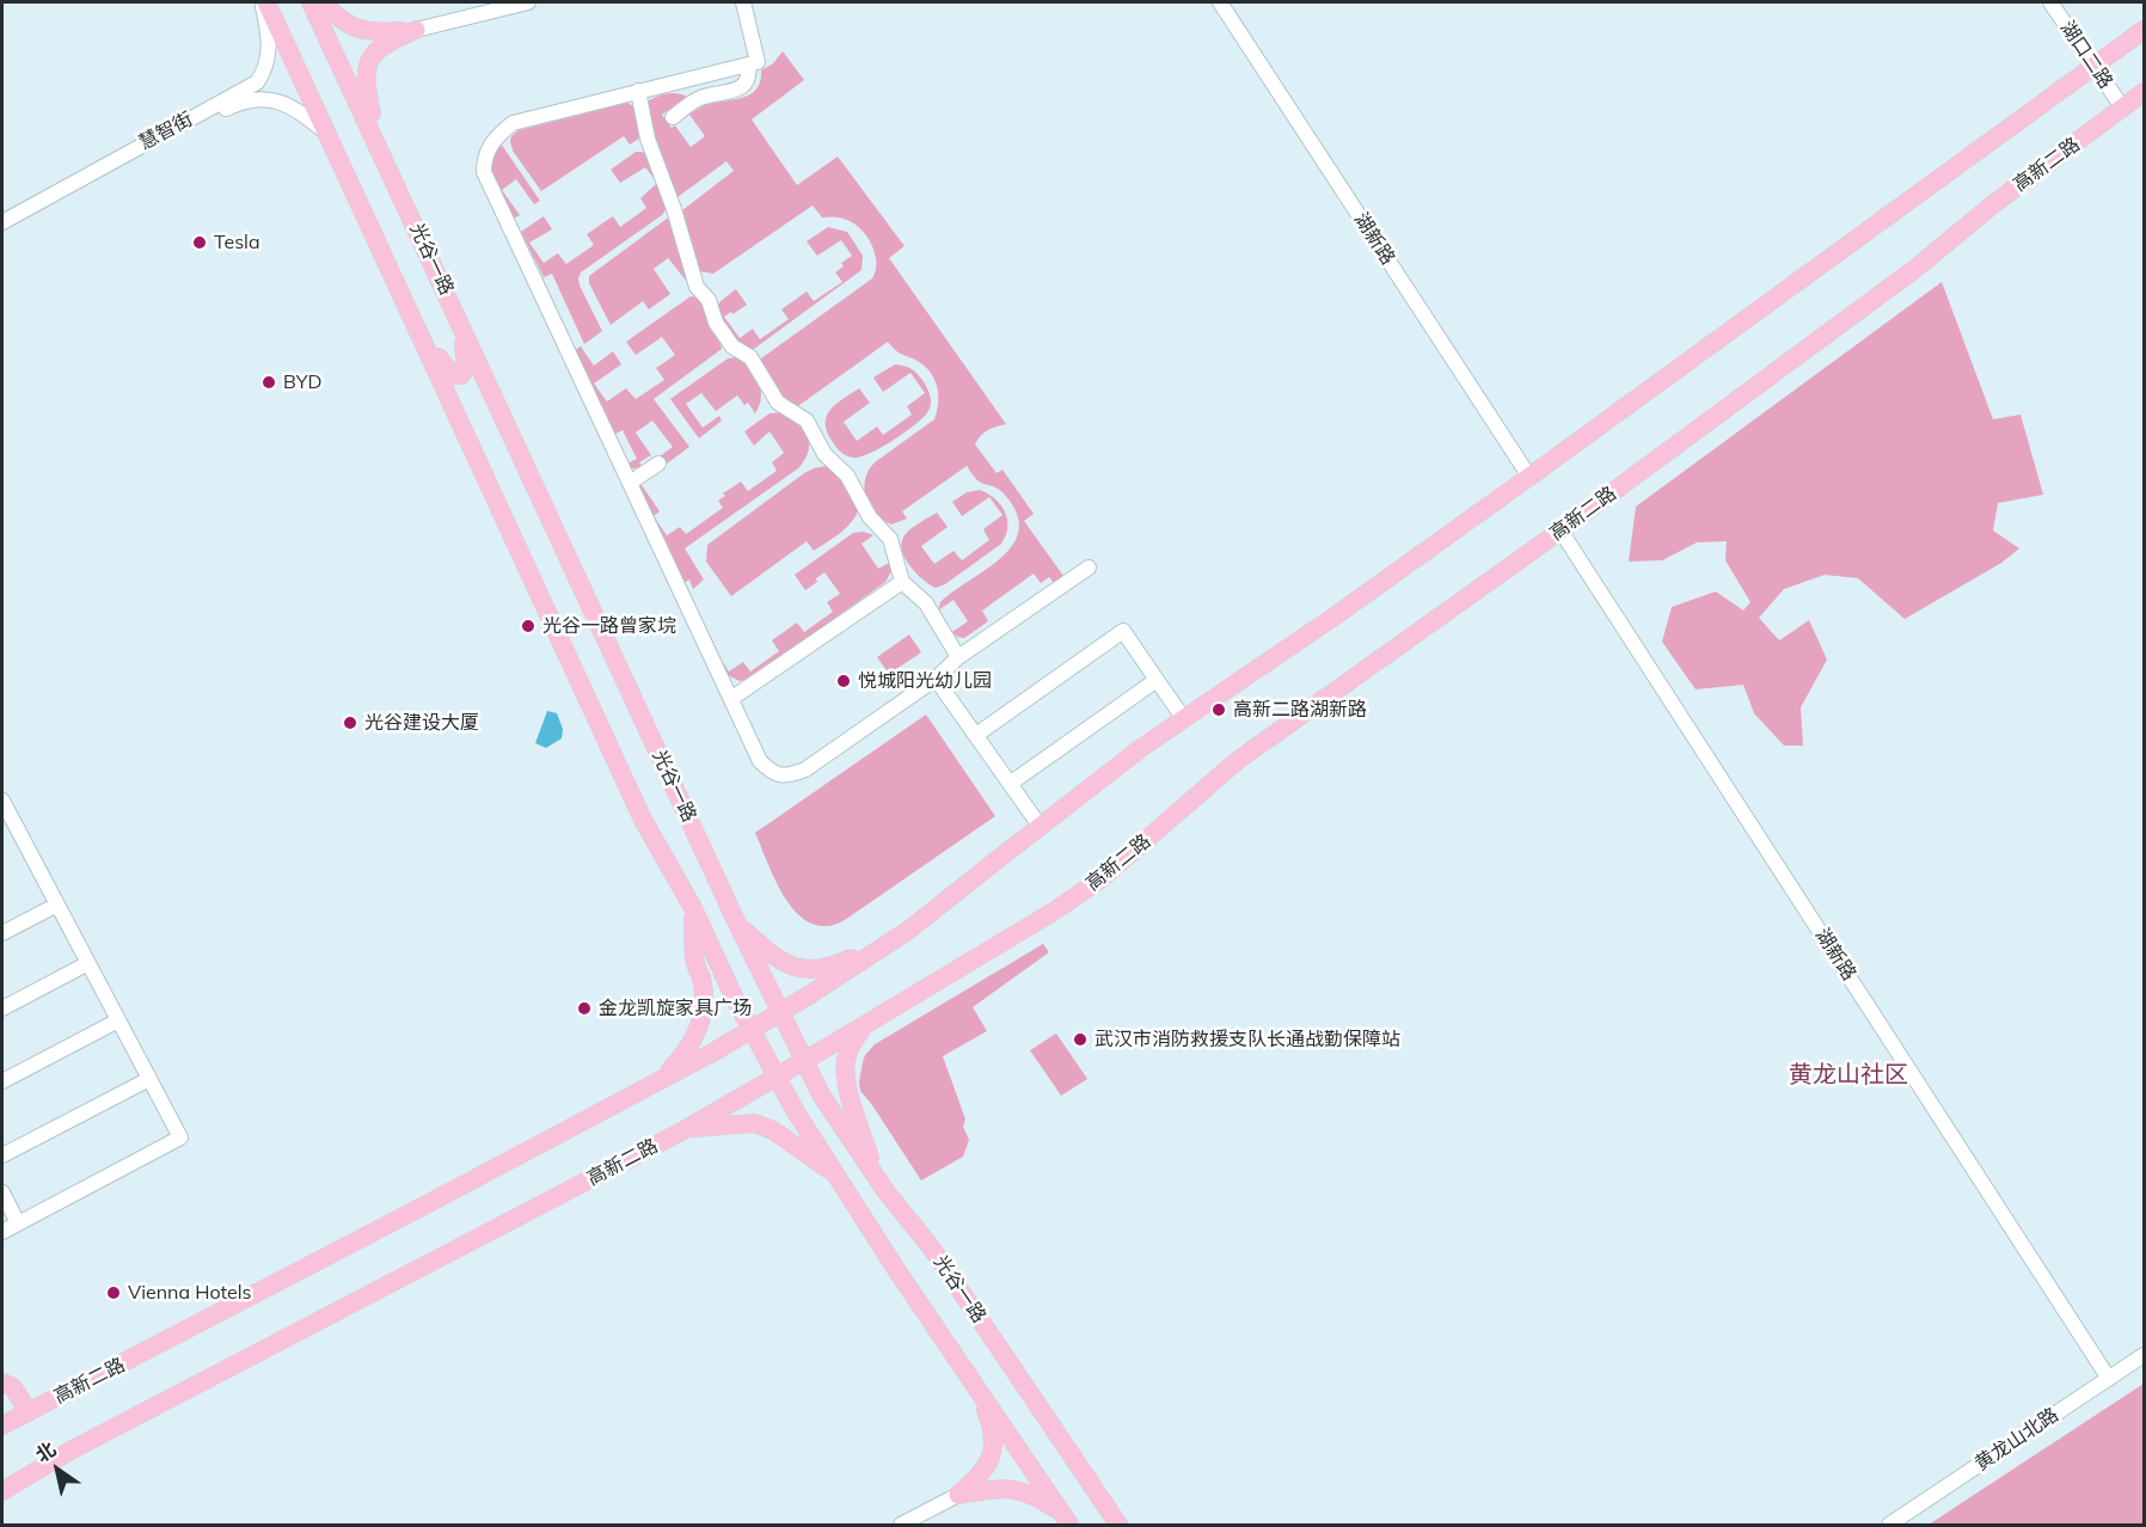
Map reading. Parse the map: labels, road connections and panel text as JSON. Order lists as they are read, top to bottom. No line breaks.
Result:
{"streets":{"main road":["高新二路","光谷一路"],"street":["湖口二路","慧智街","湖新路","黄龙山北路"]},"crossings":[["湖口二路","高新二路"],["慧智街","光谷一路"],["高新二路","湖新路"],["高新二路","光谷一路"],["湖新路","黄龙山北路"]],"districts":["黄龙山社区"],"places":["Tesla","BYD","光谷一路曾家垸","悦城阳光幼儿园","高新二路湖新路","光谷建设大厦","金龙凯旋家具广场","武汉市消防救援支队长通战勤保障站","Vienna Hotels"],"north":"top left"}
